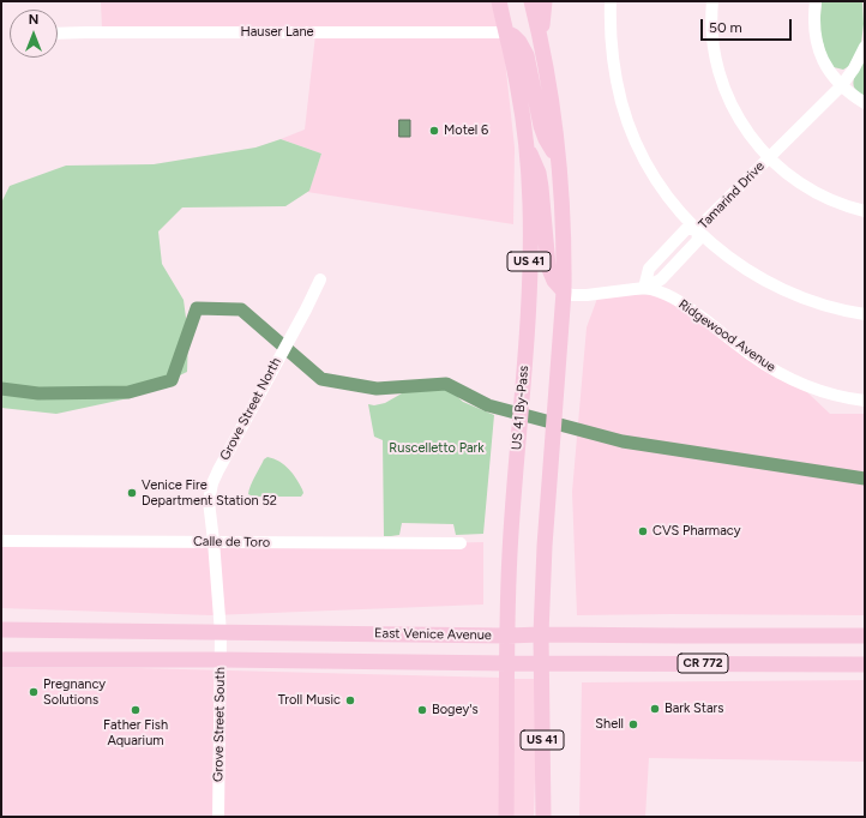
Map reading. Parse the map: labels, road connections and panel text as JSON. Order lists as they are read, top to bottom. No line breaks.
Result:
{"streets":{"main road":["US 41","US 41 By-Pass","East Venice Avenue","CR 772"],"street":["Hauser Lane","Tamarind Drive","Ridgewood Avenue","Grove Street North","Calle de Toro","Grove Street South"]},"crossings":[["Hauser Lane","US 41 By-Pass"],["Tamarind Drive","US 41"],["Tamarind Drive","Ridgewood Avenue"],["US 41","East Venice Avenue"],["US 41 By-Pass","East Venice Avenue"],["Grove Street North","Calle de Toro"],["Grove Street North","East Venice Avenue"],["Grove Street North","Grove Street South"],["East Venice Avenue","Grove Street South"]],"parks":["Ruscelletto Park"],"places":["Motel 6","Venice Fire Department Station 52","CVS Pharmacy","Pregnancy Solutions","Troll Music","Bark Stars","Father Fish Aquarium","Bogey's","Shell"],"scale_bar":"50 m","north":"top"}
